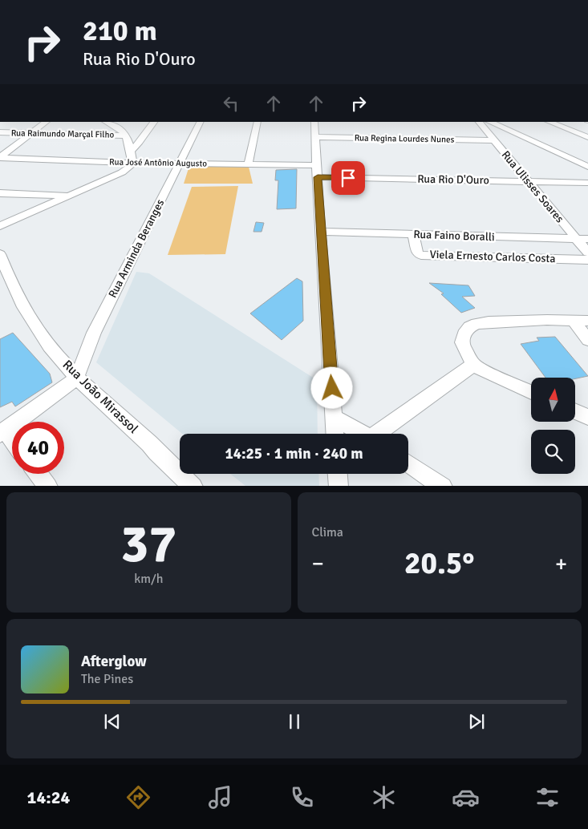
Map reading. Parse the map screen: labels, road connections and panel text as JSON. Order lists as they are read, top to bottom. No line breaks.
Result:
{"streets":{"street":["Rua Raimundo Marçal Filho","Rua Regina Lourdes Nunes","Rua José Antônio Augusto","Rua Rio D'Ouro","Rua Ulisses Soares","Rua Faino Boralli","Rua Arminda Beranges","Viela Ernesto Carlos Costa","Rua João Mirassol"]},"crossings":[["Rua Regina Lourdes Nunes","Rua Ulisses Soares"],["Rua José Antônio Augusto","Rua Rio D'Ouro"],["Rua José Antônio Augusto","Rua Arminda Beranges"],["Rua Rio D'Ouro","Rua Ulisses Soares"],["Rua Ulisses Soares","Rua Faino Boralli"],["Rua Faino Boralli","Viela Ernesto Carlos Costa"],["Rua Arminda Beranges","Rua João Mirassol"]],"north":"top","page":{"turn":["210 m","Rua Rio D'Ouro"],"limit":"40","trip":"14:25 · 1 min · 240 m","tile":[["37","km/h"],"Clima"],"heat":["−","20.5°","+"],"song":["Afterglow","The Pines"],"tabs":"14:24"}}
